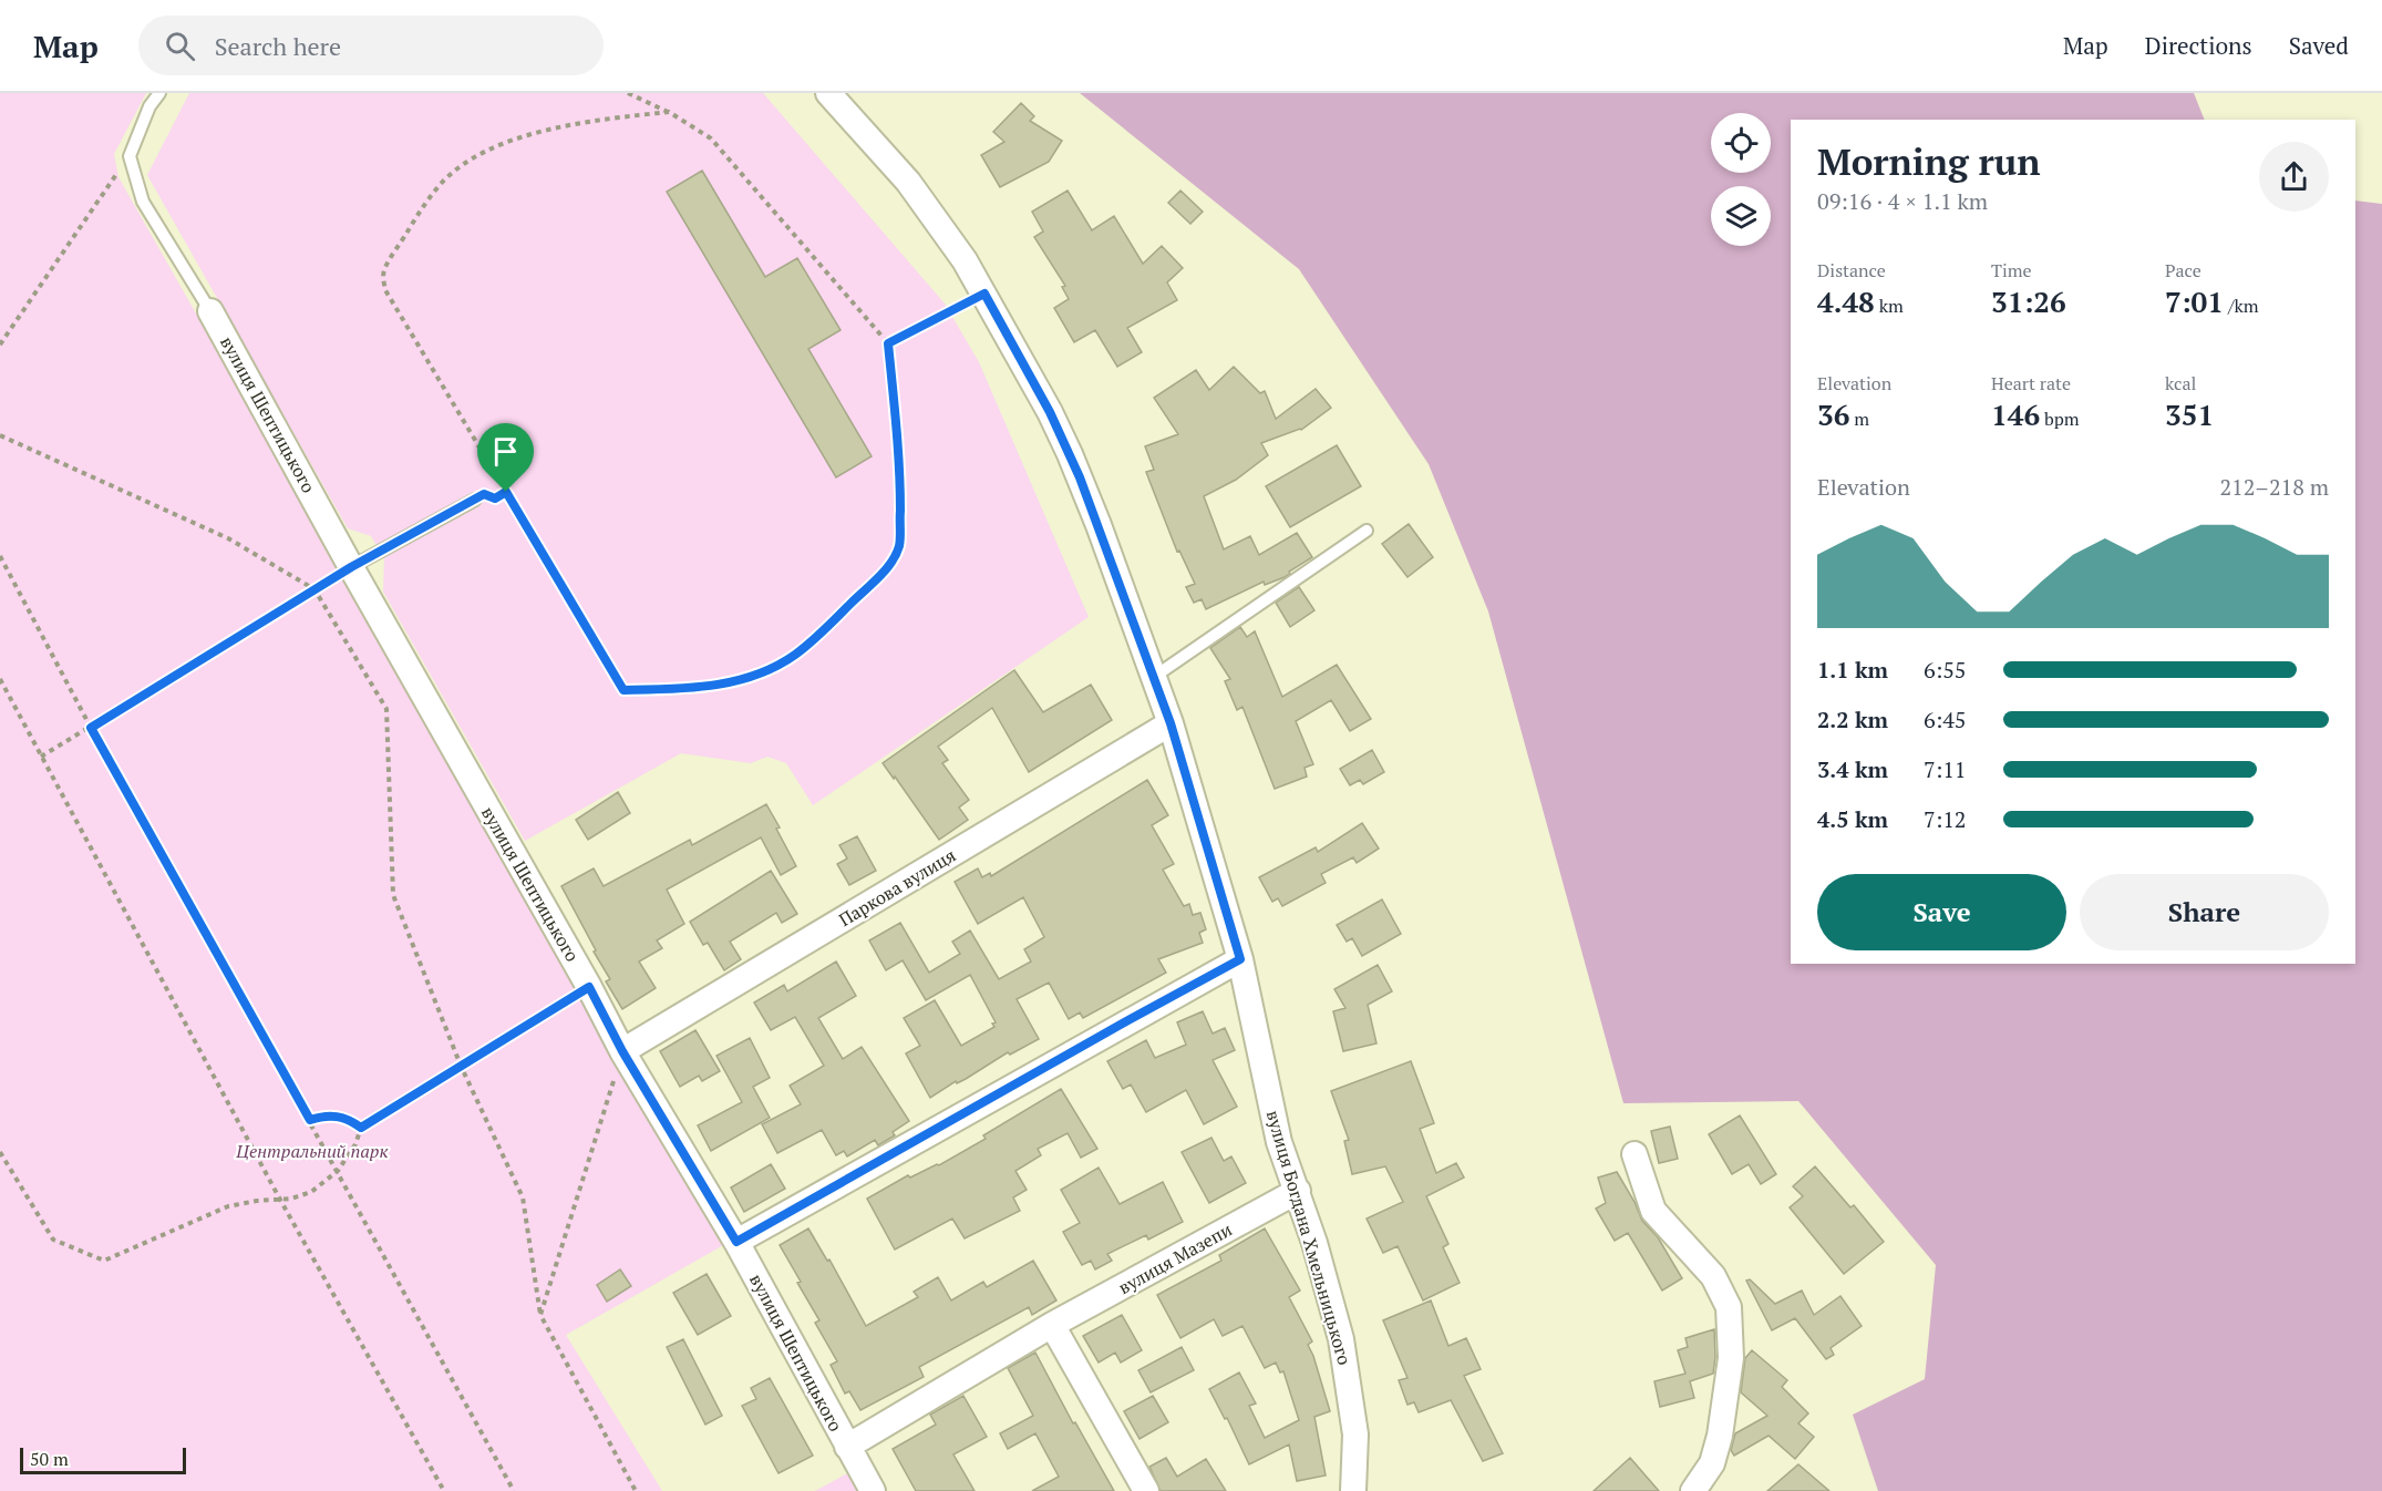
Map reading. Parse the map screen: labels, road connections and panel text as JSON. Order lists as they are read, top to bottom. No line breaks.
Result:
{"streets":{"street":["вулиця Шептицького","Паркова вулиця","вулиця Богдана Хмельницького","вулиця Мазепи"]},"crossings":[["вулиця Шептицького","Паркова вулиця"],["вулиця Шептицького","вулиця Мазепи"],["Паркова вулиця","вулиця Богдана Хмельницького"],["вулиця Богдана Хмельницького","вулиця Мазепи"]],"parks":["Центральний парк"],"scale_bar":"50 m","page":{"header":"Map","search":"Search here","nav":["Map","Directions","Saved"],"heading":["Morning run","09:16 · 4 × 1.1 km"],"stats":[["Distance","4.48 km"],["Time","31:26"],["Pace","7:01 /km"],["Elevation","36 m"],["Heart rate","146 bpm"],["kcal","351"]],"chart":["Elevation","212–218 m"],"list":[{"name":"1.1 km","note":"6:55"},{"name":"2.2 km","note":"6:45"},{"name":"3.4 km","note":"7:11"},{"name":"4.5 km","note":"7:12"}],"buttons":["Save","Share"],"scale":"50 m"}}
